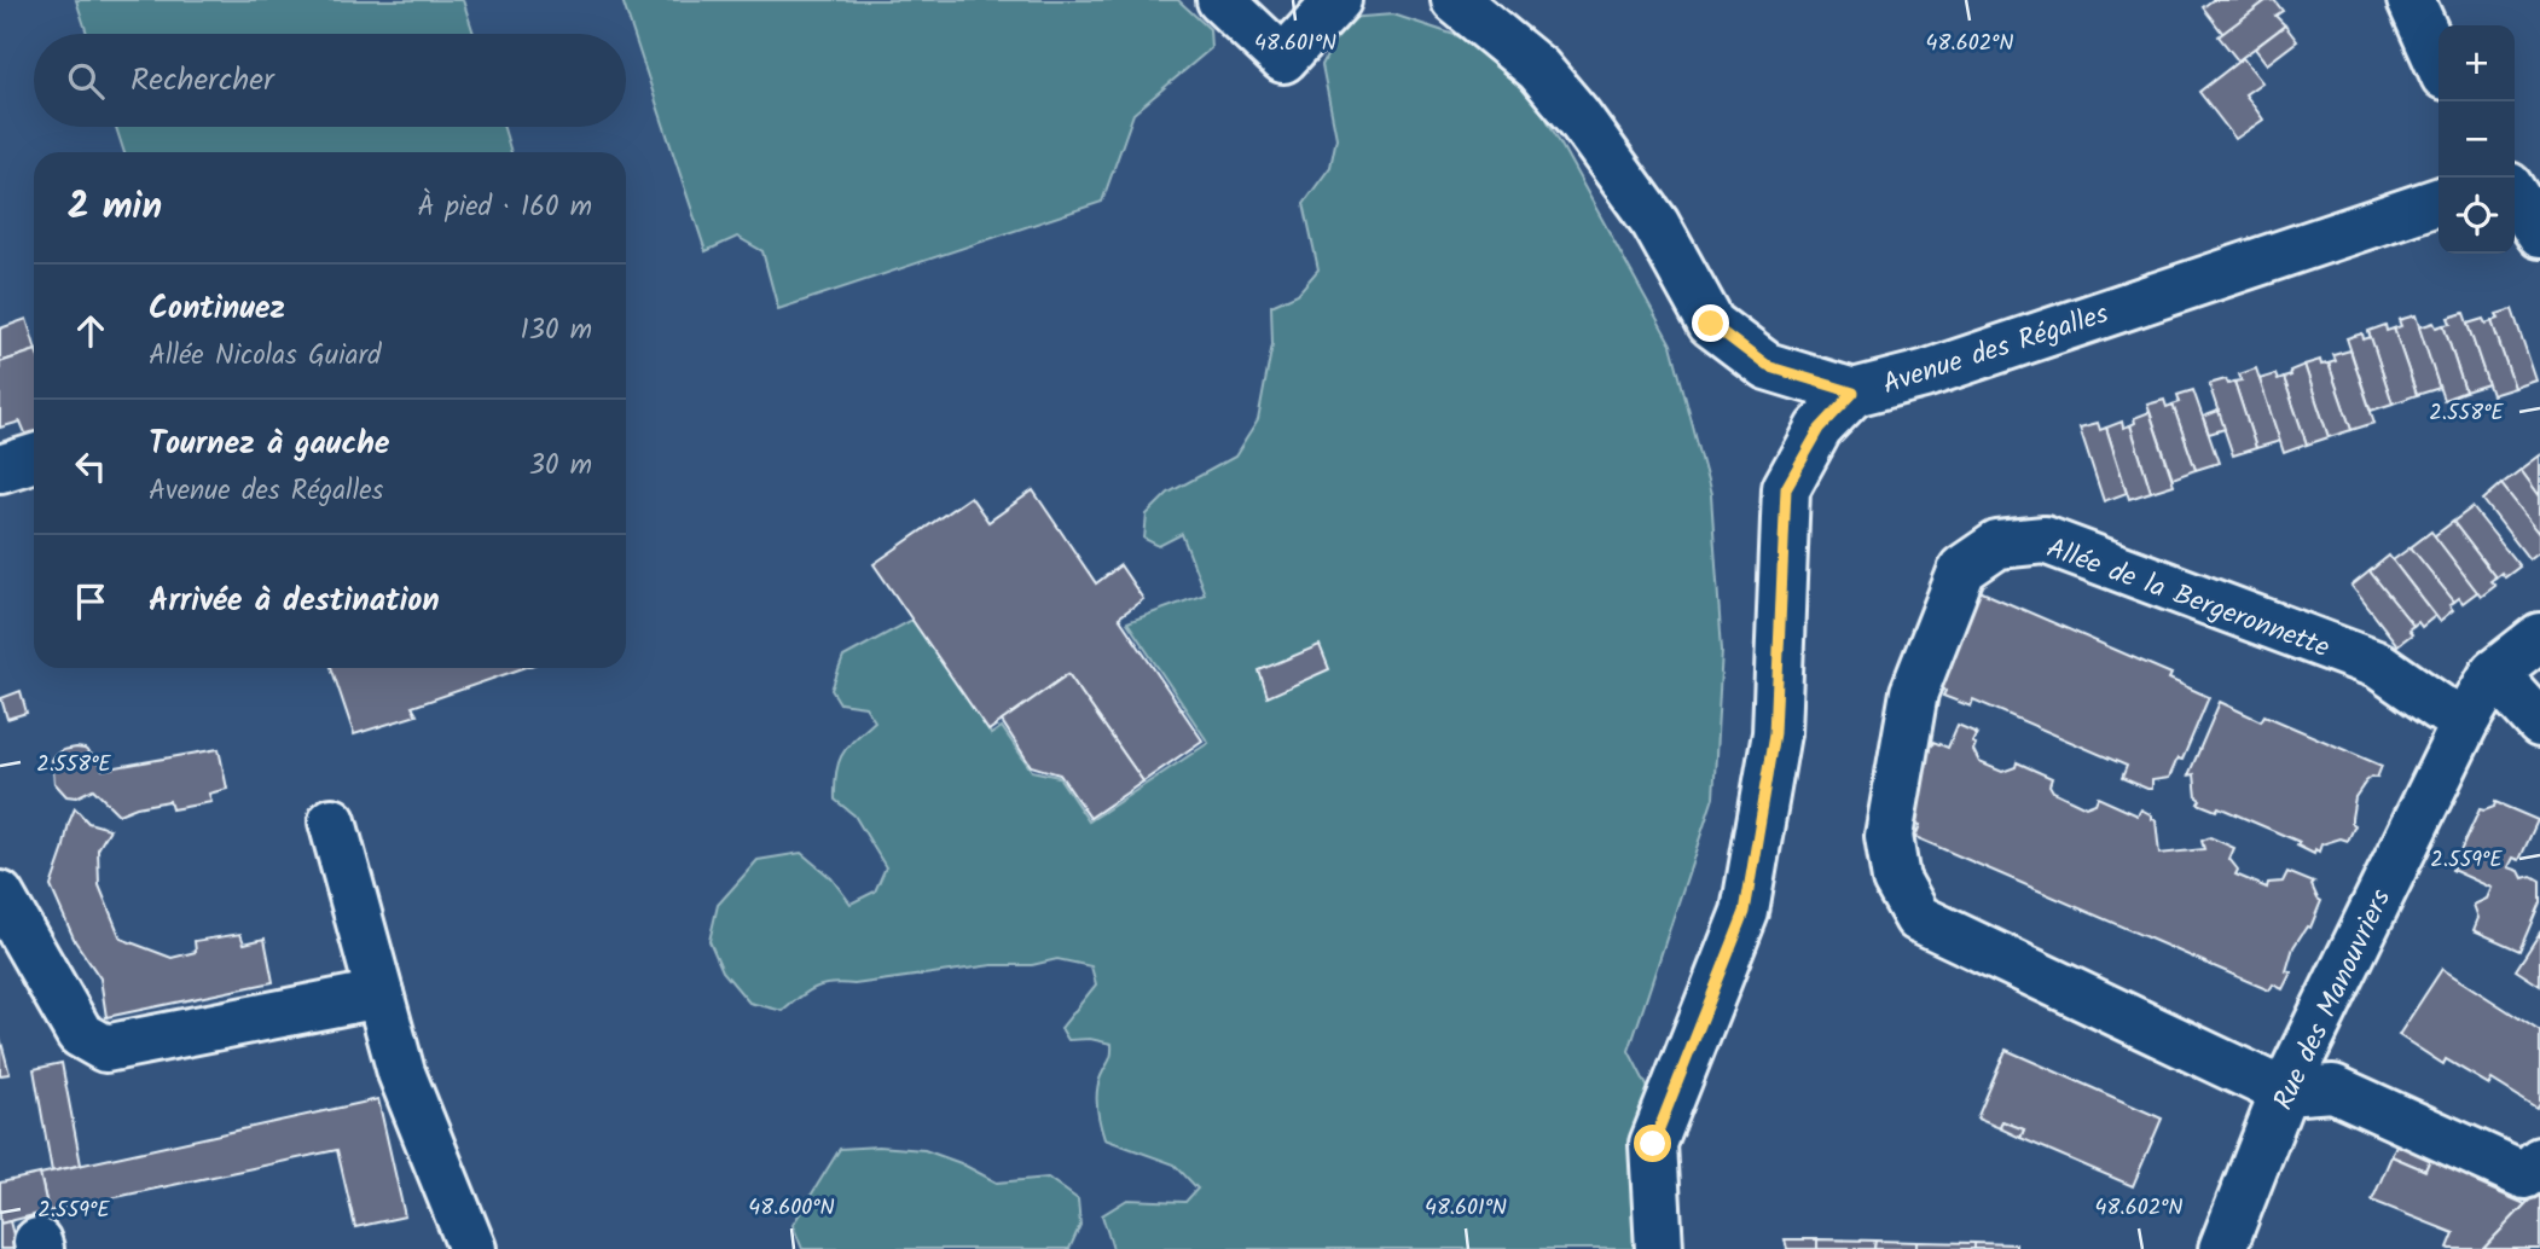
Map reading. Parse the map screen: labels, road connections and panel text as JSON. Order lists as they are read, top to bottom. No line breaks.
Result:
{"streets":{"street":["Avenue des Régalles","Allée de la Bergeronnette","Rue des Manouvriers"]},"crossings":[["Allée de la Bergeronnette","Rue des Manouvriers"]],"page":{"map_buttons":["+","−"],"search":"Rechercher","heading":["2 min","À pied · 160 m"],"list":[["Continuez","Allée Nicolas Guiard","130 m"],["Tournez à gauche","Avenue des Régalles","30 m"],"Arrivée à destination"]},"coordinates":["48.601°N","48.602°N","2.558°E","2.559°E","48.600°N"]}
